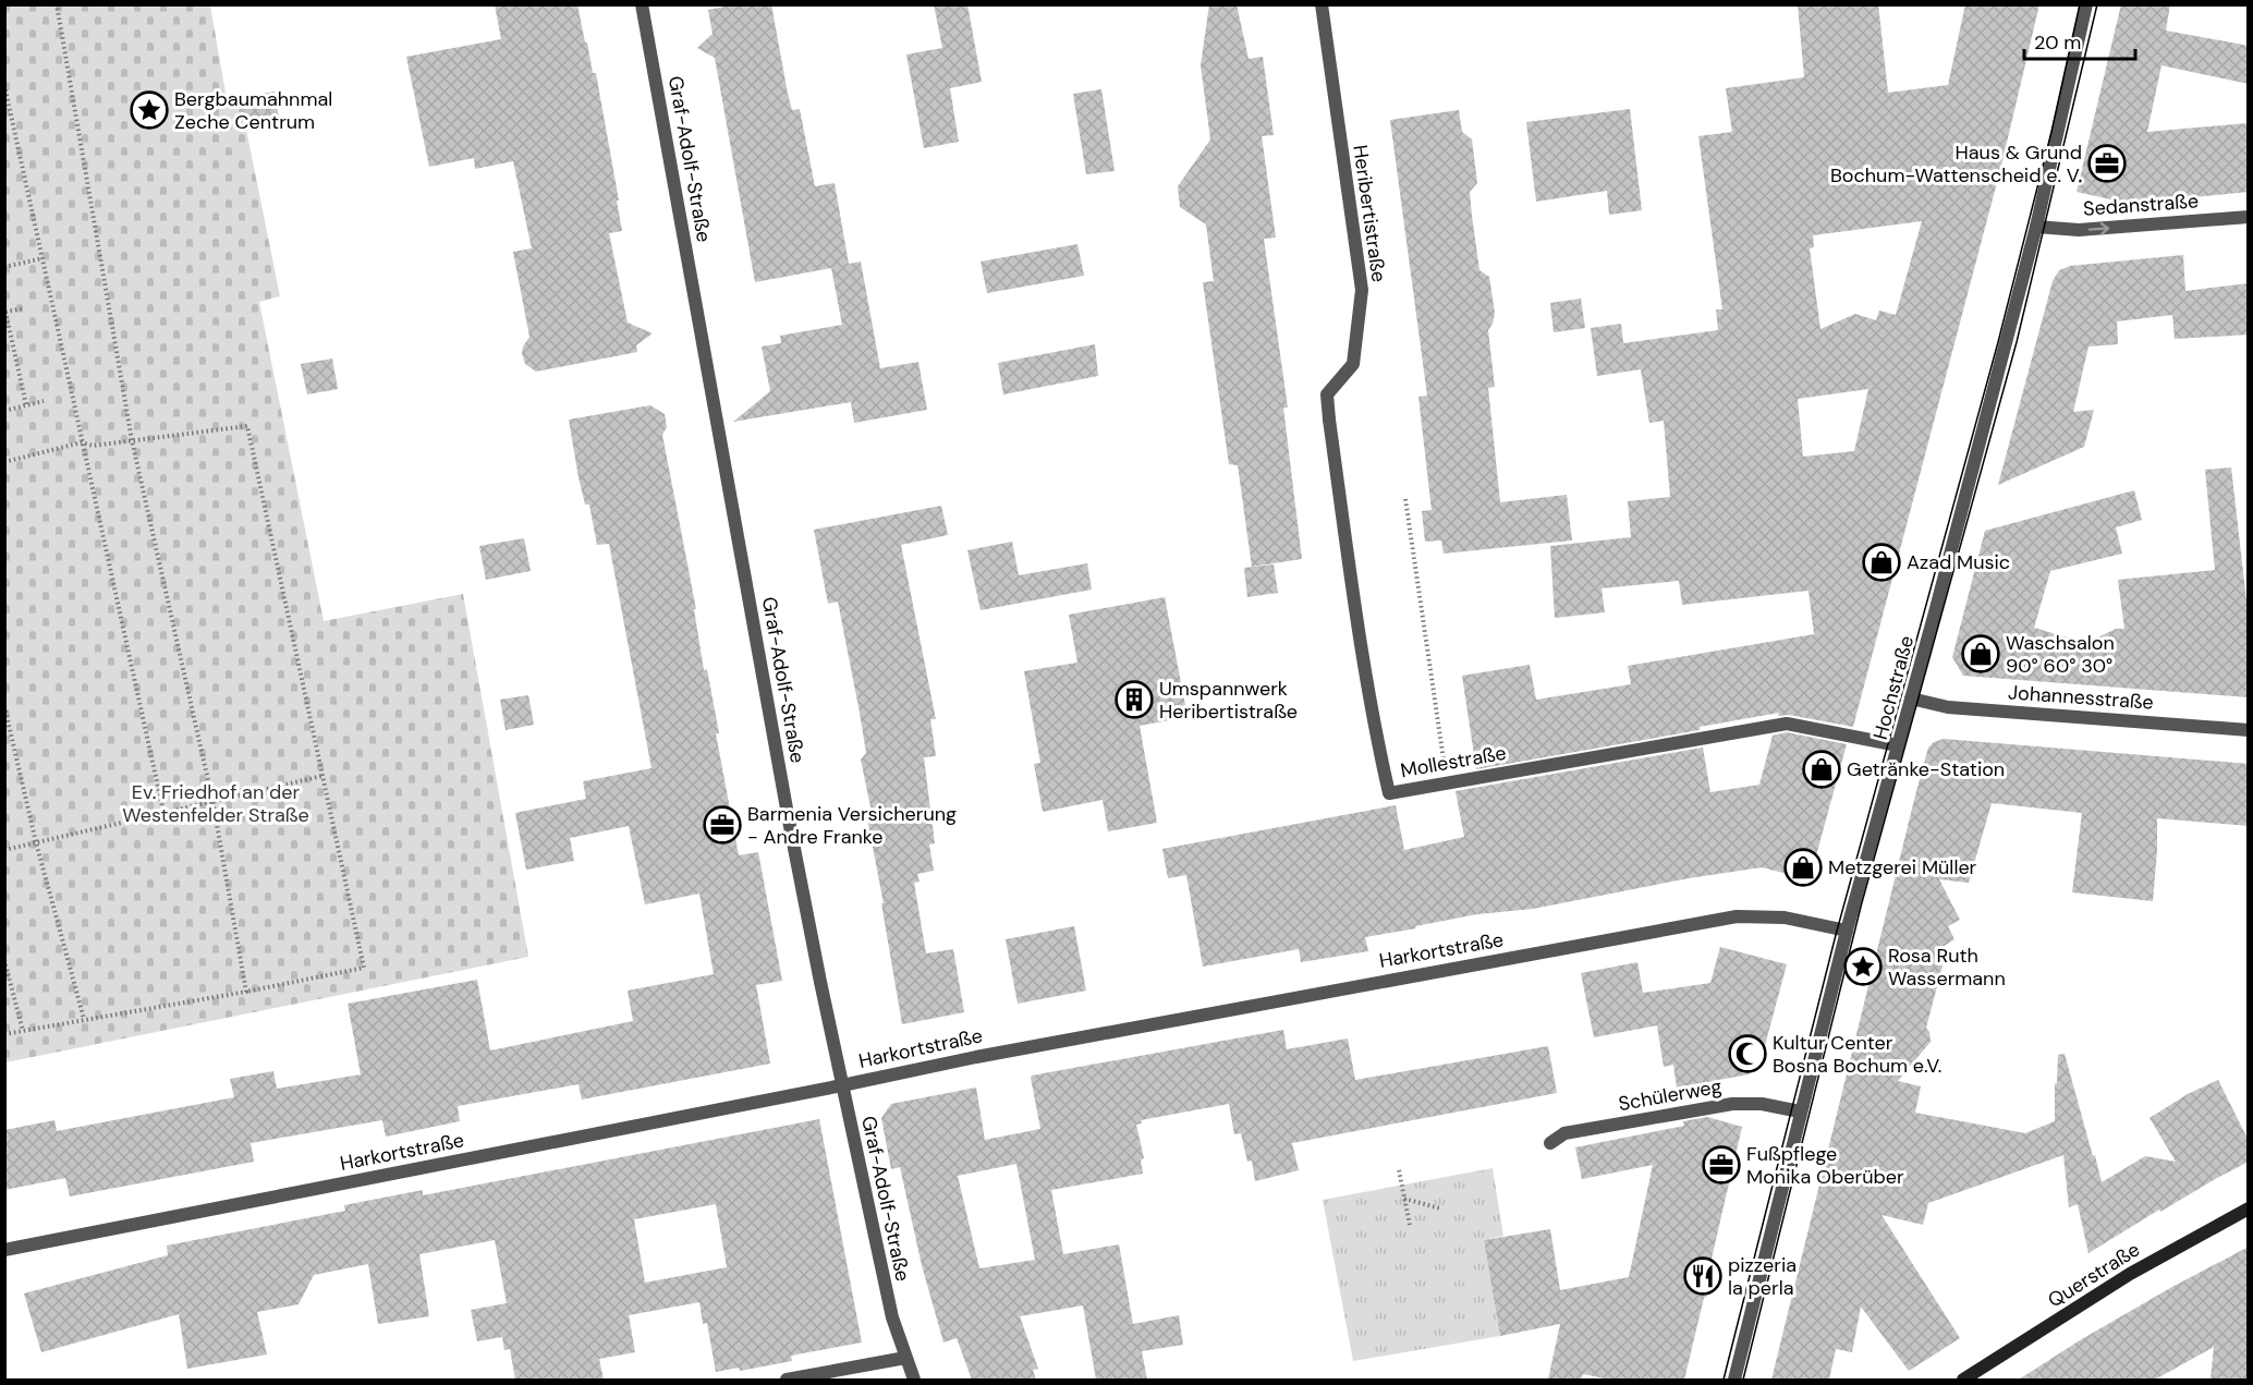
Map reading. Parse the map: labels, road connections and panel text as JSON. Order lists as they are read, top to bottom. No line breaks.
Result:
{"streets":{"main road":["Querstraße"],"street":["Graf-Adolf-Straße","Sedanstraße","Heribertistraße","Hochstraße","Johannesstraße","Mollestraße","Harkortstraße","Schülerweg"]},"crossings":[["Graf-Adolf-Straße","Harkortstraße"],["Sedanstraße","Hochstraße"],["Heribertistraße","Mollestraße"],["Hochstraße","Johannesstraße"],["Hochstraße","Mollestraße"],["Hochstraße","Harkortstraße"],["Hochstraße","Schülerweg"]],"one_way":["Sedanstraße"],"parks":["Ev. Friedhof an der Westenfelder Straße"],"places":{"place":["Bergbaumahnmal Zeche Centrum","Rosa Ruth Wassermann"],"office":["Haus & Grund Bochum-Wattenscheid e. V.","Barmenia Versicherung - Andre Franke","Fußpflege Monika Oberüber"],"shop":["Azad Music","Waschsalon 90° 60° 30°","Getränke-Station","Metzgerei Müller"],"building":["Umspannwerk Heribertistraße"],"mosque":["Kultur Center Bosna Bochum e.V."],"restaurant":["pizzeria la perla"]},"scale_bar":"20 m"}
